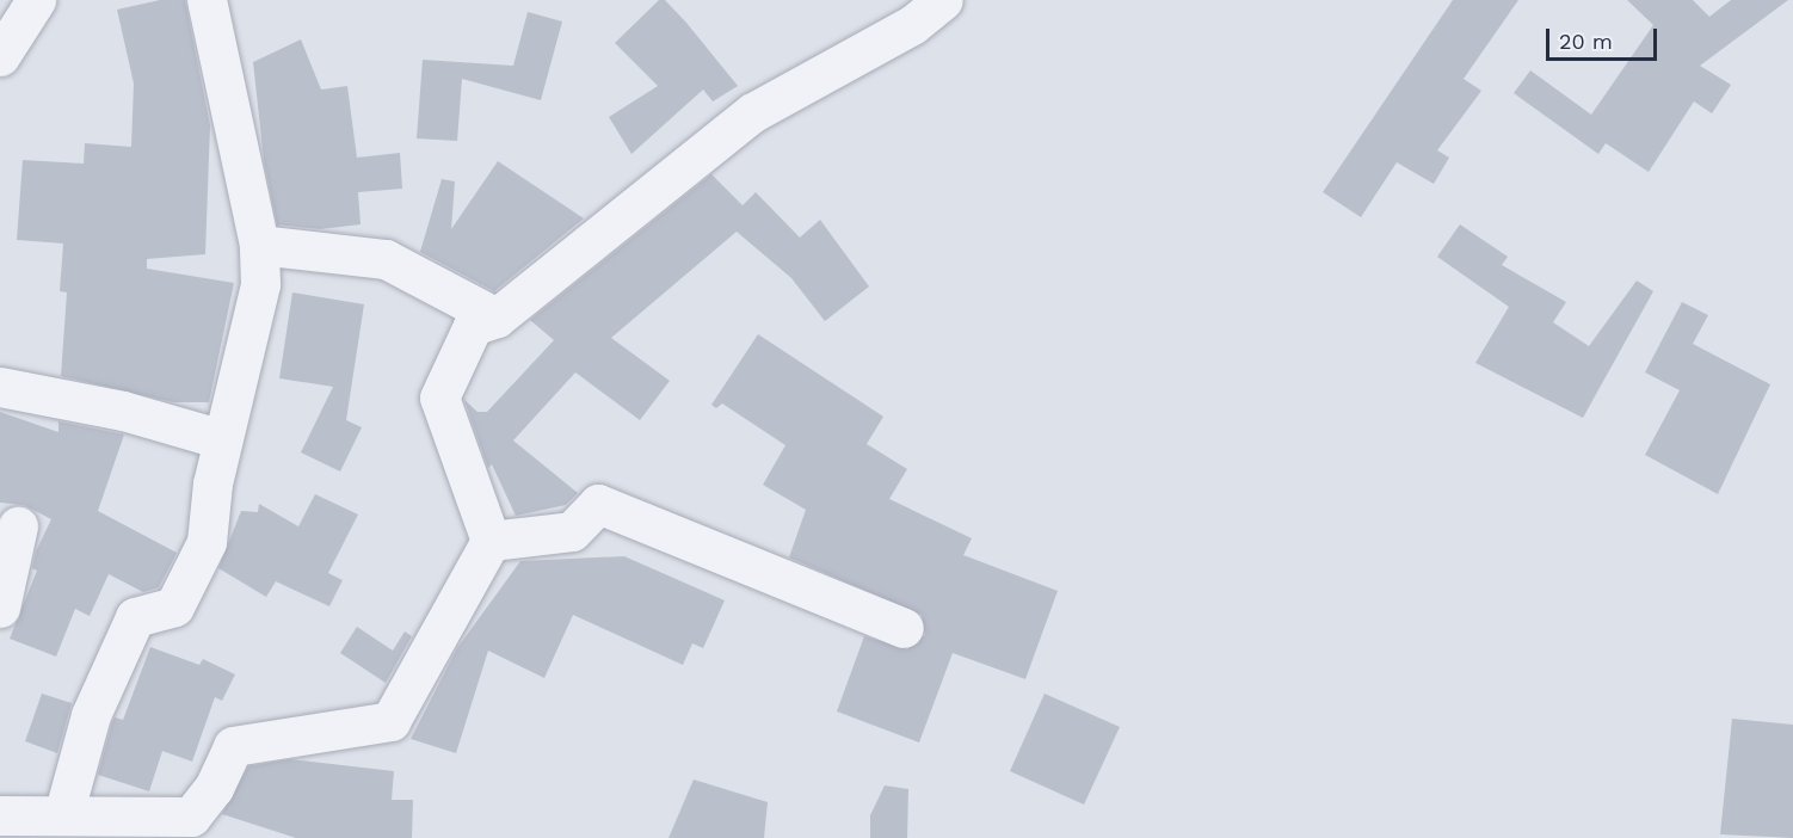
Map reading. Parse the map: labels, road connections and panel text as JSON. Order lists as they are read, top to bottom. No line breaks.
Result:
{"scale_bar":"20 m"}
